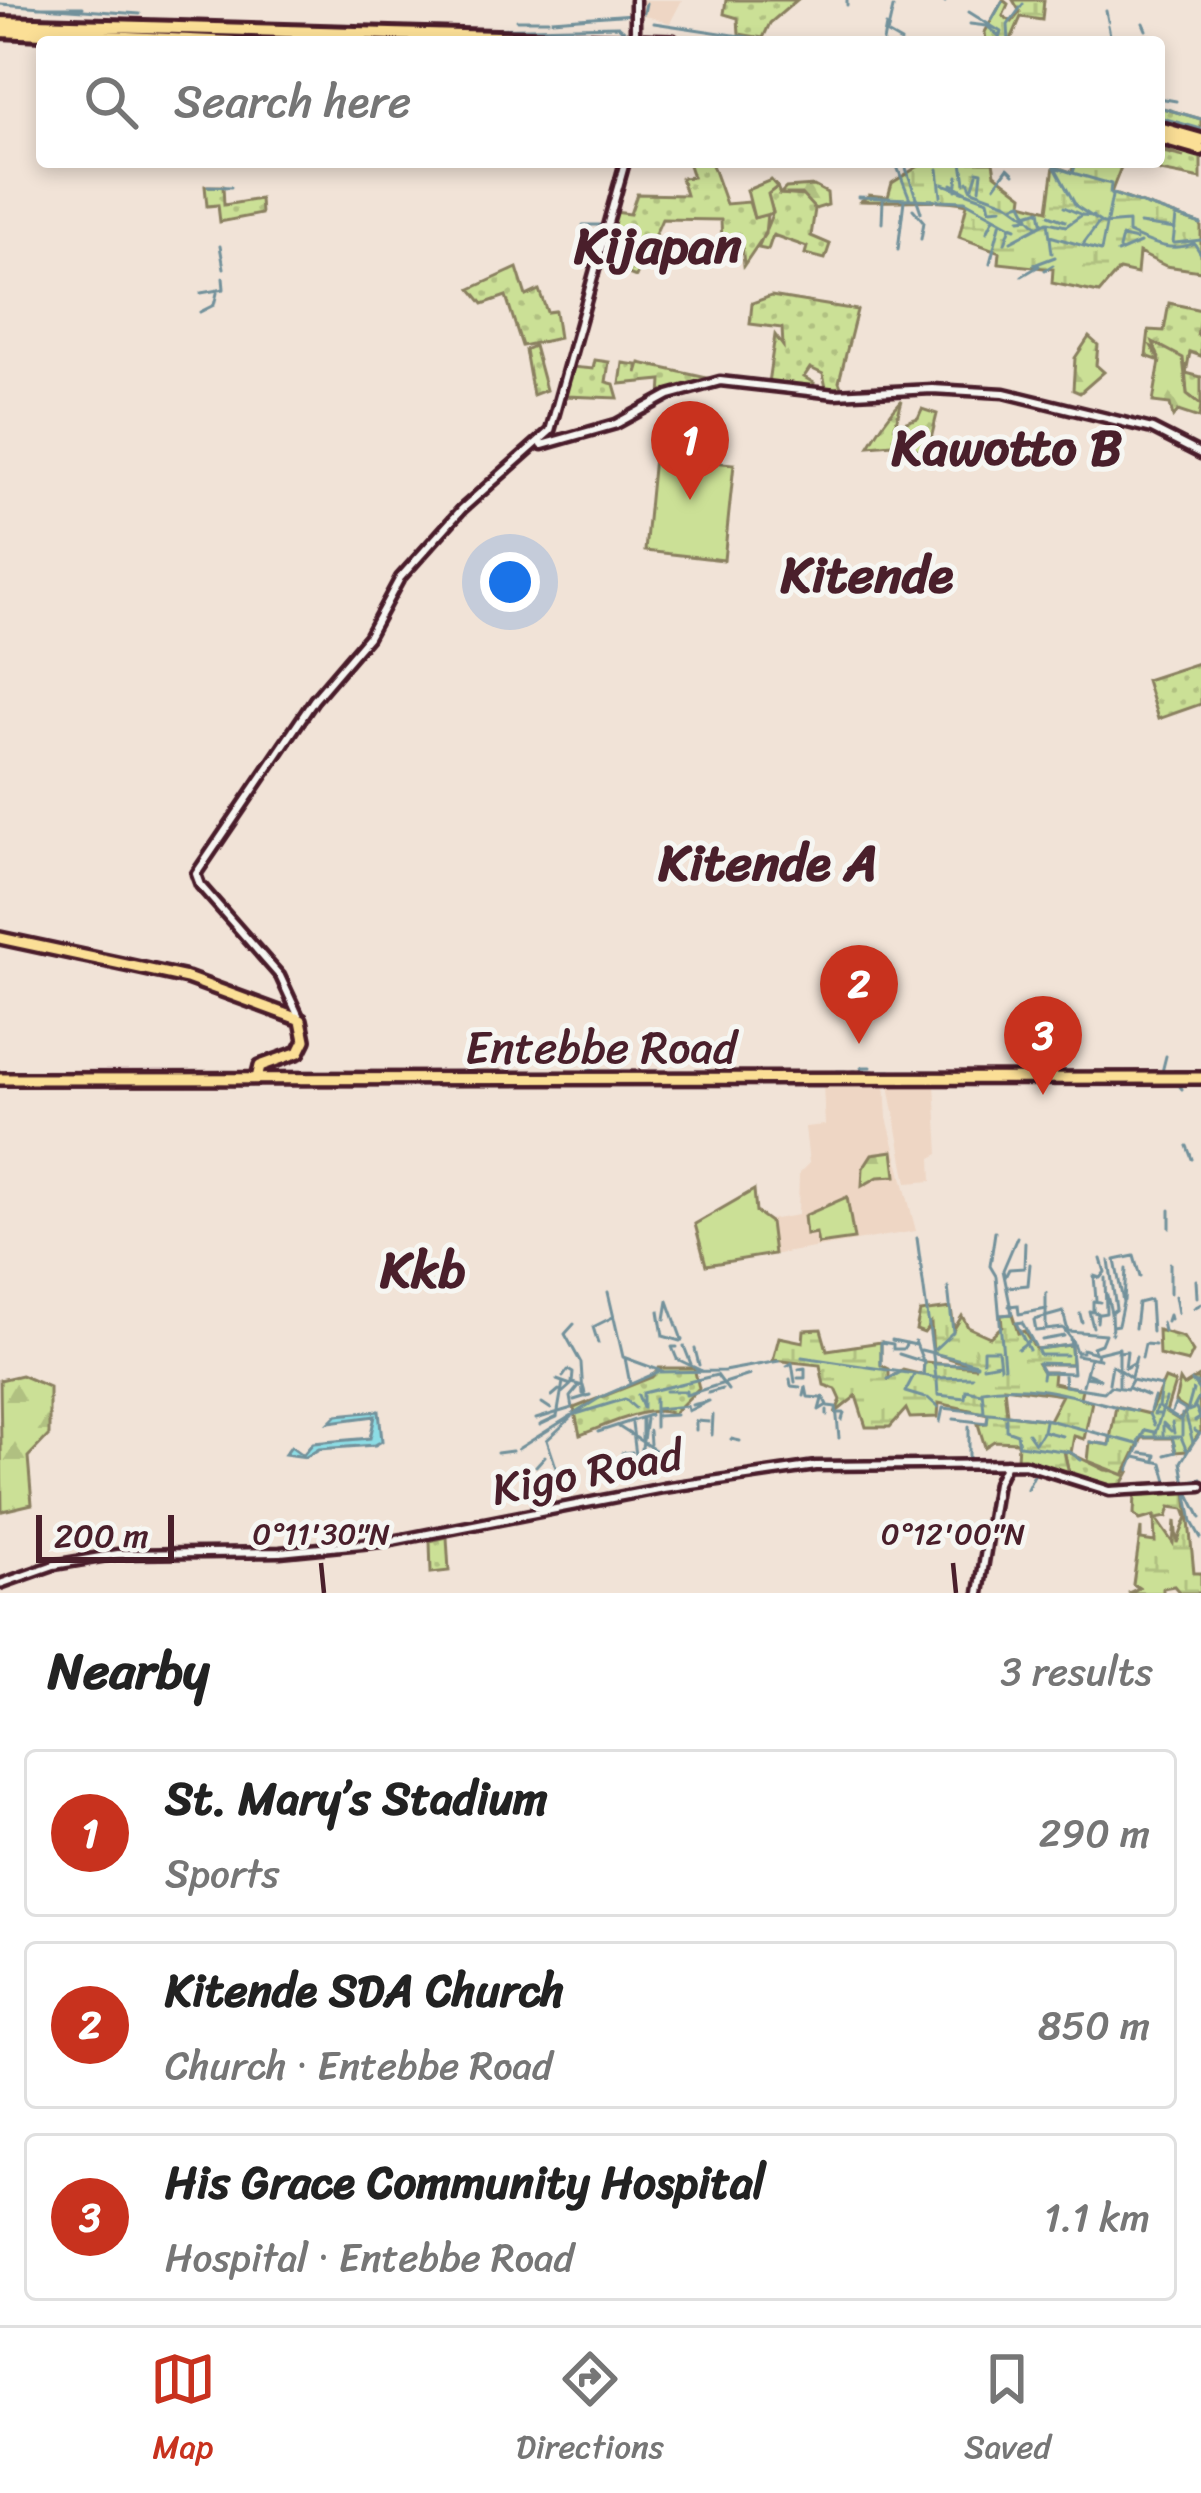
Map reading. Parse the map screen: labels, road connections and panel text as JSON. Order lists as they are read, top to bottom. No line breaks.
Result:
{"streets":{"main road":["Entebbe Road"],"street":["Kigo Road"]},"districts":["Kijapan","Kawotto B","Kitende","Kitende A","Kkb"],"scale_bar":"200 m","page":{"search":"Search here","pins":["1","2","3"],"scale":"200 m","heading":["Nearby","3 results"],"list":[{"mark":"1","name":"St. Mary’s Stadium","note":"Sports","value":"290 m"},{"mark":"2","name":"Kitende SDA Church","note":"Church · Entebbe Road","value":"850 m"},{"mark":"3","name":"His Grace Community Hospital","note":"Hospital · Entebbe Road","value":"1.1 km"}],"nav":["Map","Directions","Saved"]},"coordinates":["0°11'30\"N","0°12'00\"N"]}
